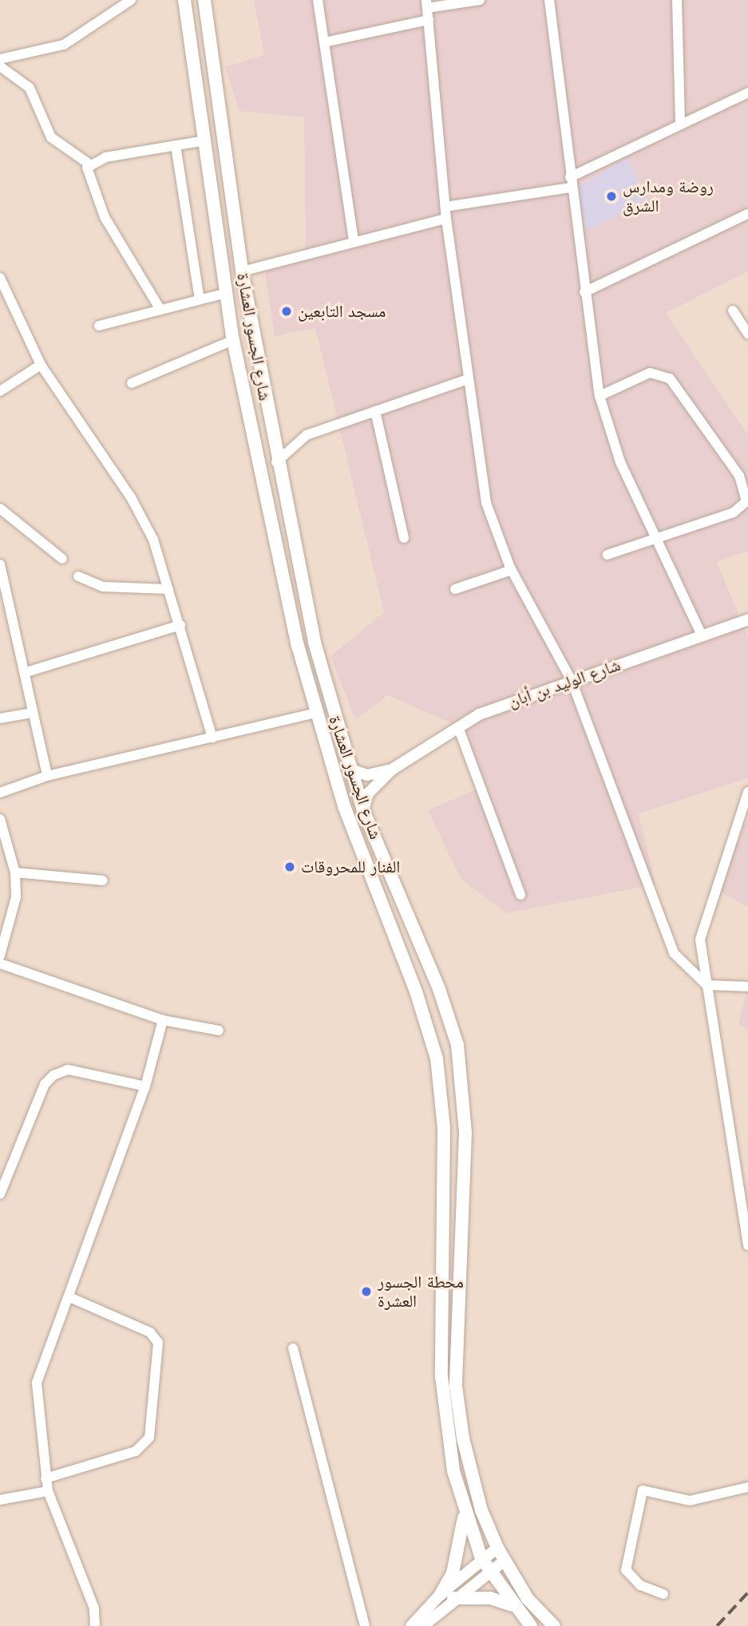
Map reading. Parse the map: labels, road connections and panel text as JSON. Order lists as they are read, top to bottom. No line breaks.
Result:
{"streets":{"main road":["شارع الجسور العشارة"],"street":["شارع الوليد بن أبان"]},"crossings":[["شارع الجسور العشارة","شارع الوليد بن أبان"]],"places":["روضة ومدارس الشرق","مسجد التابعين","الفنار للمحروقات","محطة الجسور العشرة"]}
